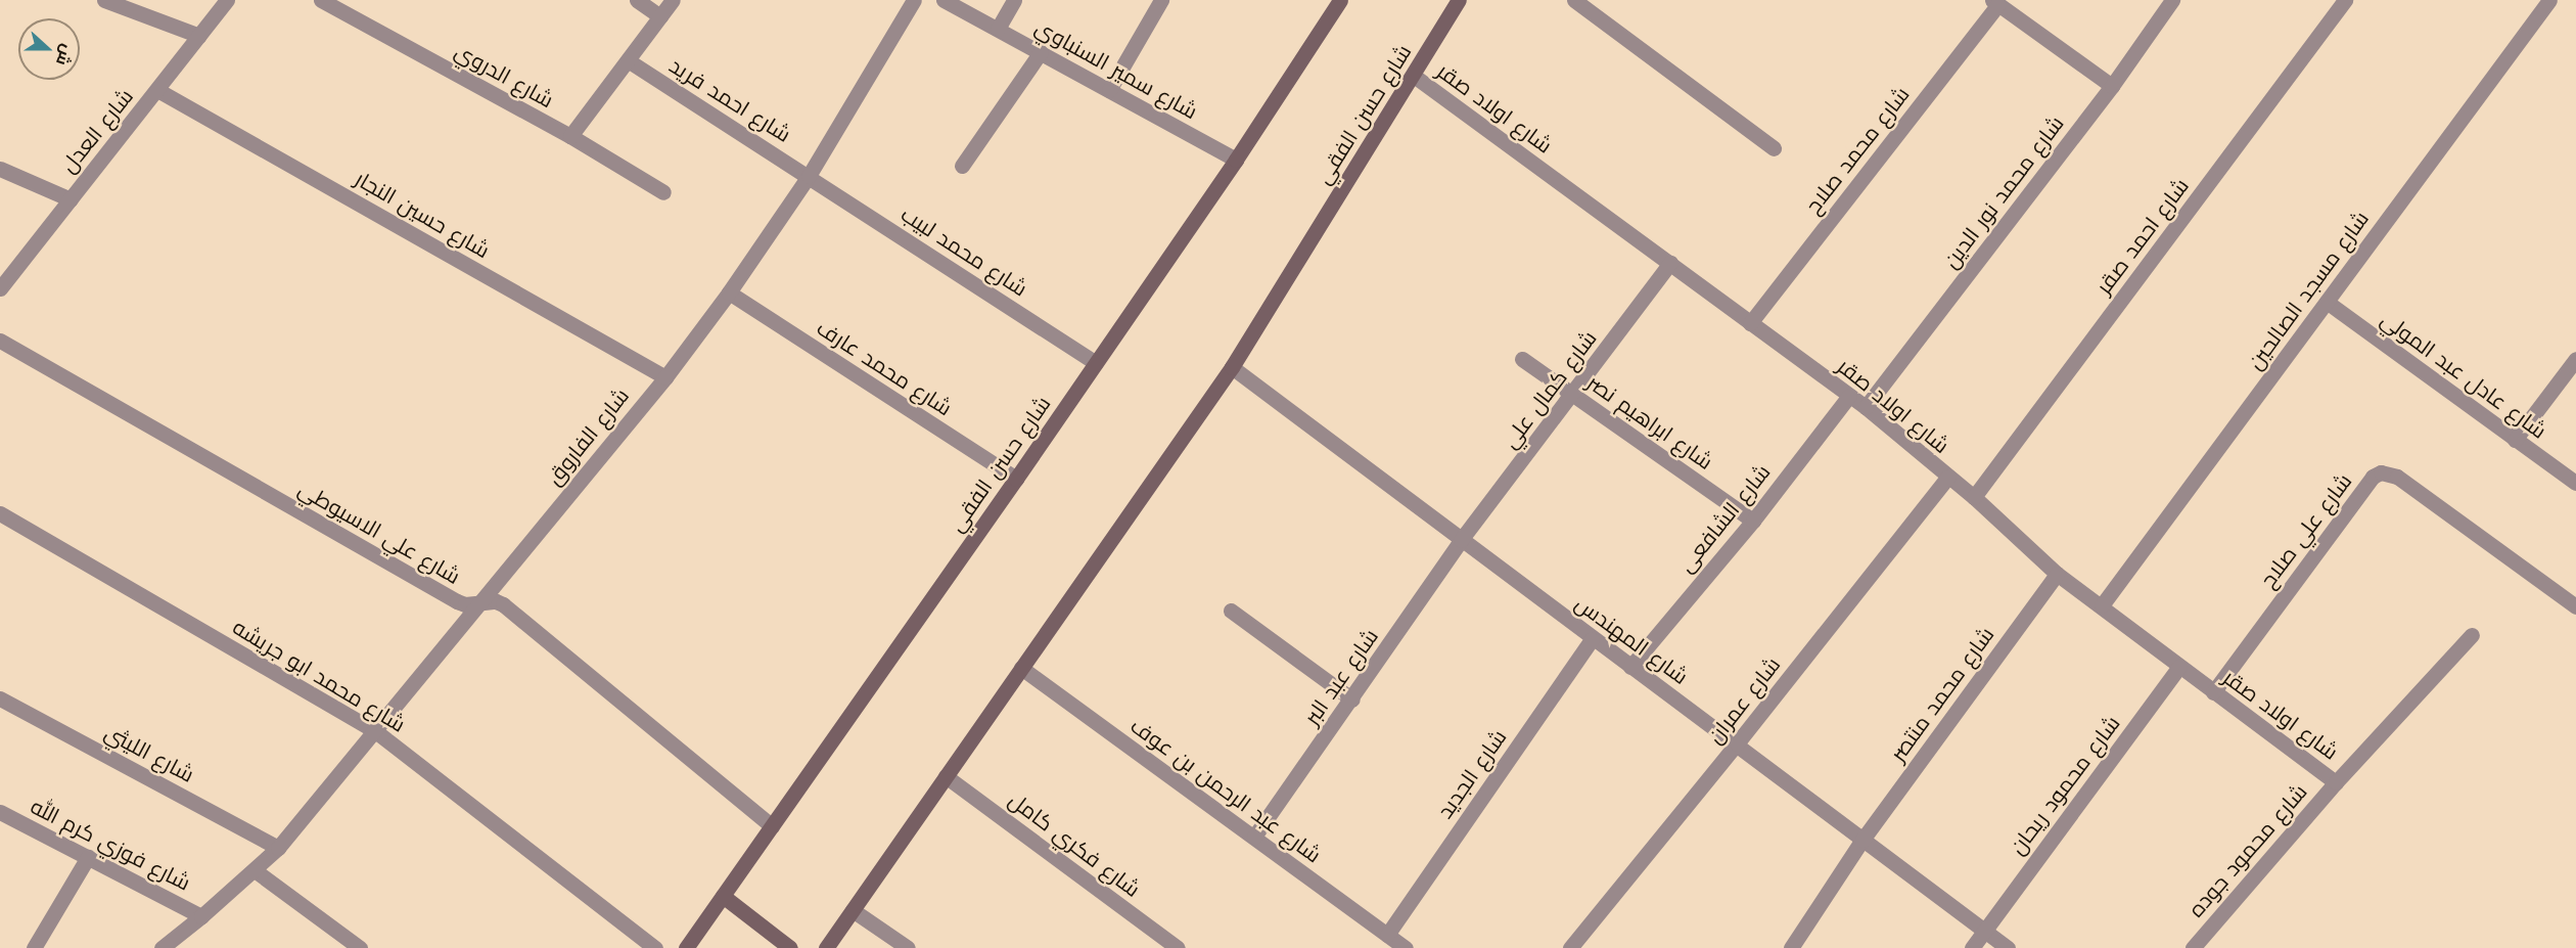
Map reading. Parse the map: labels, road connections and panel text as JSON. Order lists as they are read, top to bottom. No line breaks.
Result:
{"streets":{"street":["شارع سمير السنباوي","شارع الدروي","شارع احمد فريد","شارع اولاد صقر","شارع حسن الفقي","شارع العدل","شارع محمد صلاح","شارع محمد نور الدين","شارع حسين النجار","شارع احمد صقر","شارع محمد لبيب","شارع مسجد الصالحين","شارع محمد عارف","شارع عادل عبد المولي","شارع كمال علي","شارع ابراهيم نصر","شارع الفاروق","شارع الشافعى","شارع علي صلاح","شارع علي الاسيوطي","شارع المهندس","شارع محمد ابو جريشه","شارع عبد البر","شارع محمد منتصر","شارع عمران","شارع الليثي","شارع الجديد","شارع محمود ريحان","شارع عبد الرحمن بن عوف","شارع فوزي كرم الله","شارع فكري كامل","شارع محمود جوده"]},"crossings":[["شارع سمير السنباوي","شارع حسن الفقي"],["شارع احمد فريد","شارع محمد لبيب"],["شارع احمد فريد","شارع الفاروق"],["شارع اولاد صقر","شارع حسن الفقي"],["شارع اولاد صقر","شارع محمد صلاح"],["شارع اولاد صقر","شارع محمد نور الدين"],["شارع اولاد صقر","شارع احمد صقر"],["شارع اولاد صقر","شارع مسجد الصالحين"],["شارع اولاد صقر","شارع كمال علي"],["شارع اولاد صقر","شارع الشافعى"],["شارع اولاد صقر","شارع علي صلاح"],["شارع اولاد صقر","شارع محمد منتصر"],["شارع اولاد صقر","شارع عمران"],["شارع اولاد صقر","شارع محمود ريحان"],["شارع اولاد صقر","شارع محمود جوده"],["شارع حسن الفقي","شارع محمد لبيب"],["شارع حسن الفقي","شارع محمد عارف"],["شارع حسن الفقي","شارع علي الاسيوطي"],["شارع حسن الفقي","شارع المهندس"],["شارع حسن الفقي","شارع عبد الرحمن بن عوف"],["شارع حسن الفقي","شارع فكري كامل"],["شارع العدل","شارع حسين النجار"],["شارع حسين النجار","شارع الفاروق"],["شارع محمد لبيب","شارع الفاروق"],["شارع مسجد الصالحين","شارع عادل عبد المولي"],["شارع محمد عارف","شارع الفاروق"],["شارع كمال علي","شارع ابراهيم نصر"],["شارع كمال علي","شارع المهندس"],["شارع كمال علي","شارع عبد البر"],["شارع ابراهيم نصر","شارع الشافعى"],["شارع الفاروق","شارع علي الاسيوطي"],["شارع الفاروق","شارع محمد ابو جريشه"],["شارع الفاروق","شارع الليثي"],["شارع الفاروق","شارع فوزي كرم الله"],["شارع الشافعى","شارع المهندس"],["شارع المهندس","شارع عبد البر"],["شارع المهندس","شارع محمد منتصر"],["شارع المهندس","شارع عمران"],["شارع المهندس","شارع الجديد"],["شارع المهندس","شارع محمود ريحان"],["شارع عبد البر","شارع عبد الرحمن بن عوف"],["شارع الجديد","شارع عبد الرحمن بن عوف"]],"north":"right"}
